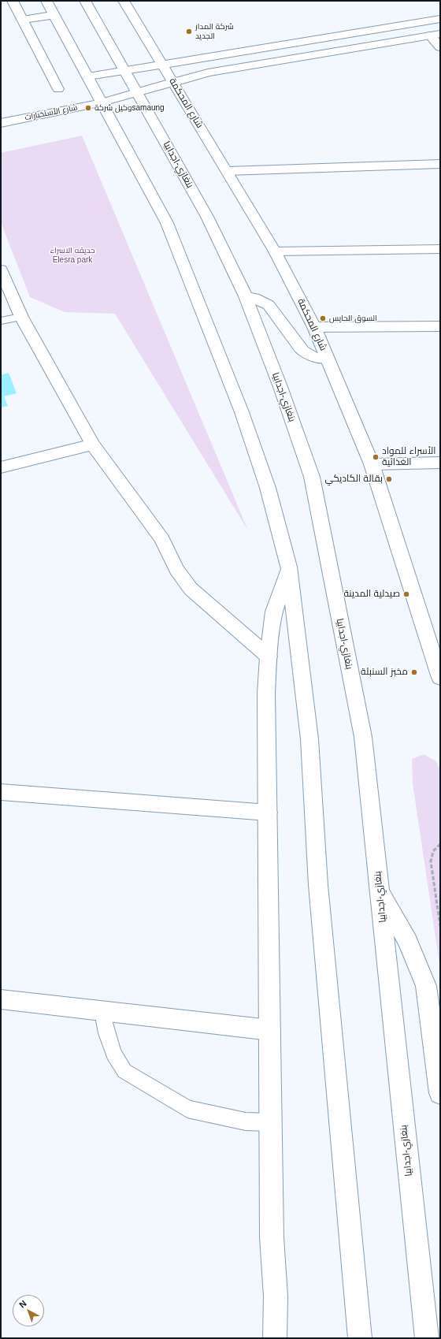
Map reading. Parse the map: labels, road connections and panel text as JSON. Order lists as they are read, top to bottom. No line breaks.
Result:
{"streets":{"main road":["شارع المحكمة","شارع الأستخبارات","بنغازي-اجدابيا"]},"crossings":[["شارع المحكمة","شارع الأستخبارات"],["شارع الأستخبارات","بنغازي-اجدابيا"]],"parks":["حديقه الاسراء Elesra park"],"places":["شركة المدار الجديد","وكيل شركةsamaung","السوق الحايس","الأسراء للمواد الغذائية","بقالة الكاديكي","صيدلية المدينة","مخبز السنبلة"],"north":"top left"}
